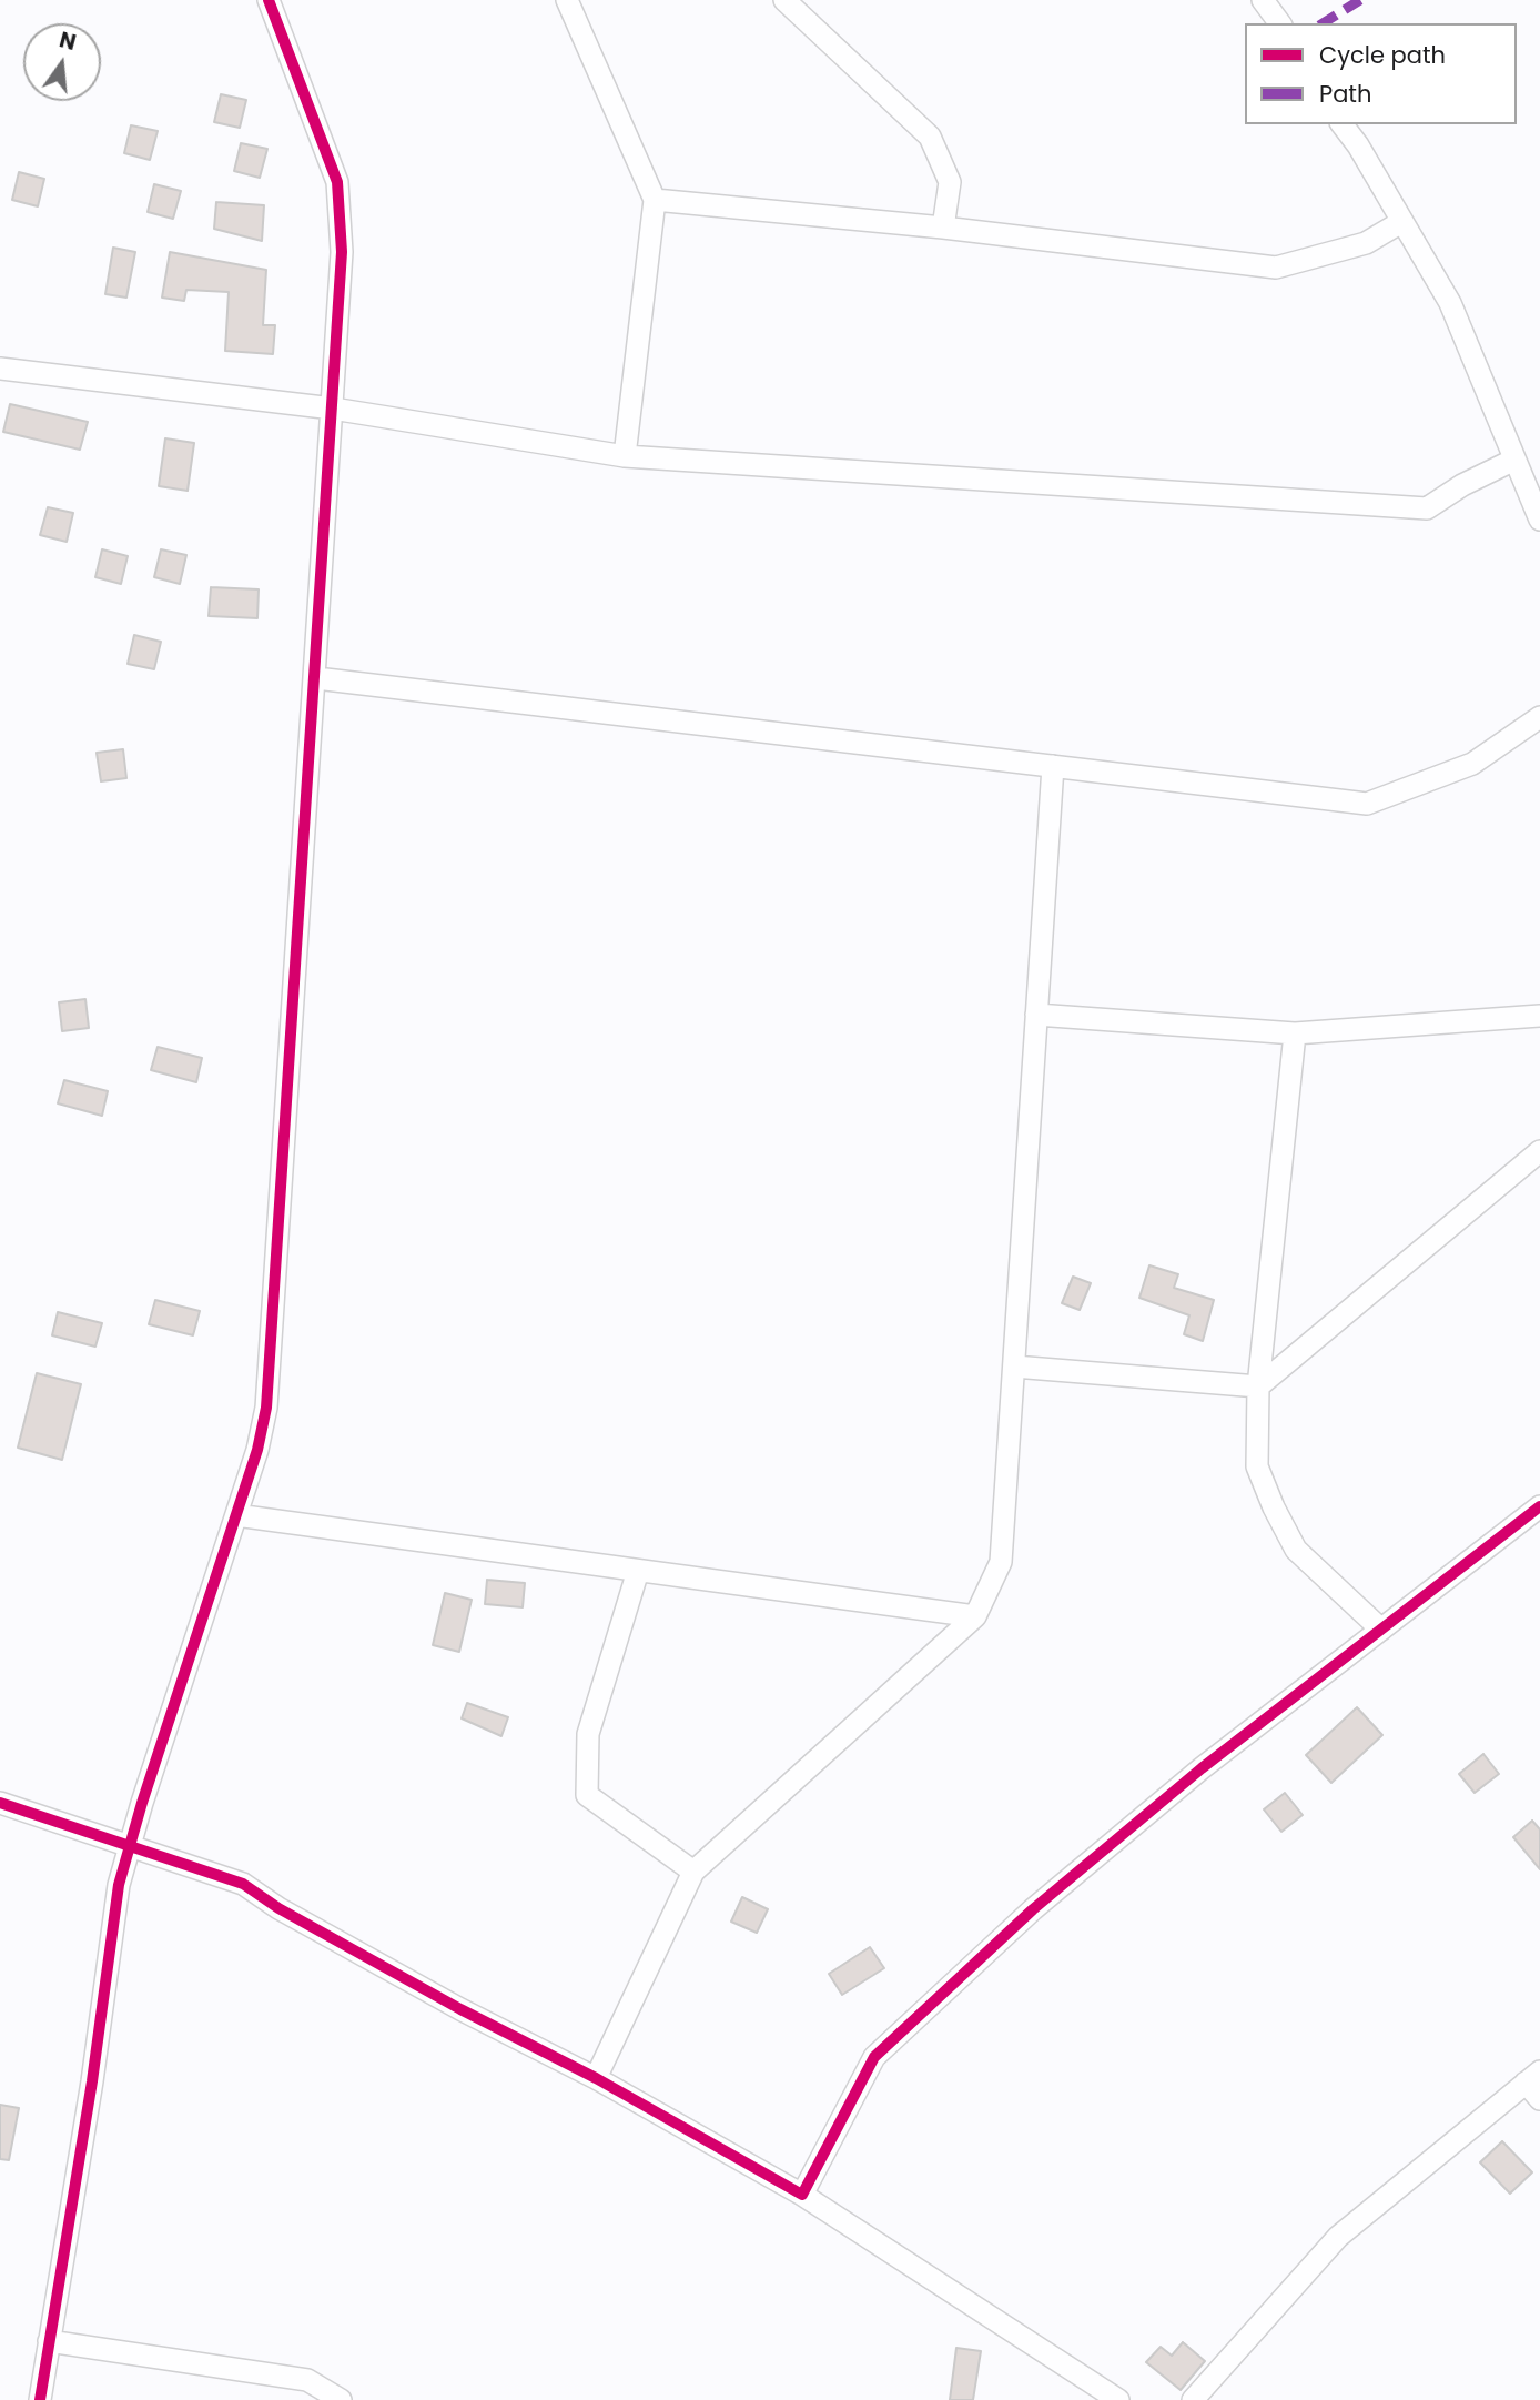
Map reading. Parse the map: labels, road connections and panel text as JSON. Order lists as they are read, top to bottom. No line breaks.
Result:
{"legend":["Cycle path","Path"],"north":"top"}
